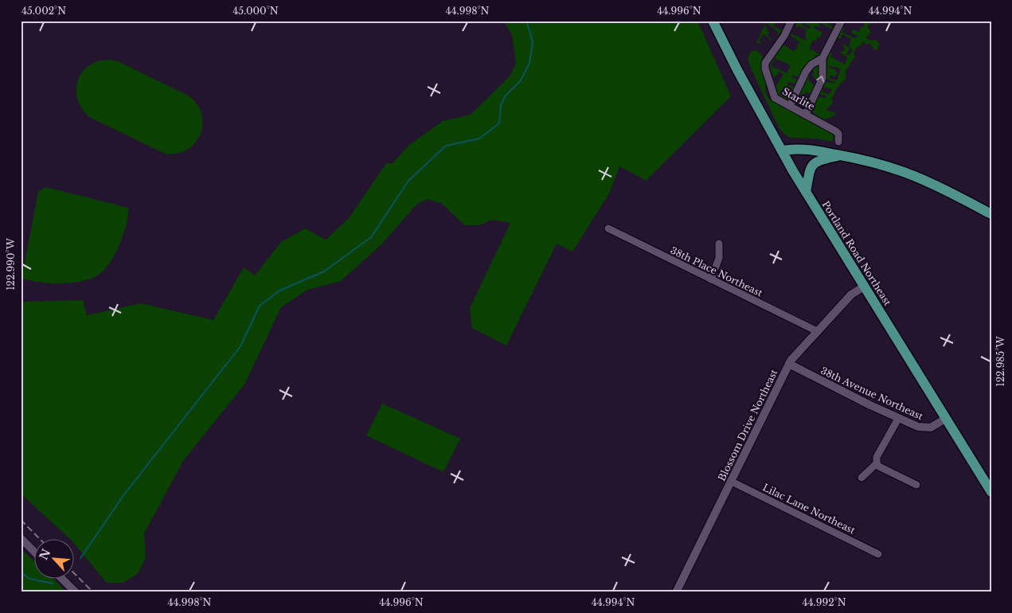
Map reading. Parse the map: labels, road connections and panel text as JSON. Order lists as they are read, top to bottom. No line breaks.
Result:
{"streets":{"main road":["Portland Road Northeast"],"street":["Starlite","38th Place Northeast","38th Avenue Northeast","Blossom Drive Northeast","Lilac Lane Northeast"]},"crossings":[["Portland Road Northeast","38th Avenue Northeast"],["Portland Road Northeast","Blossom Drive Northeast"],["38th Place Northeast","Blossom Drive Northeast"],["38th Avenue Northeast","Blossom Drive Northeast"],["Blossom Drive Northeast","Lilac Lane Northeast"]],"north":"top left","coordinates":["45.002°N","45.000°N","44.998°N","44.996°N","44.994°N","122.990°W","122.985°W","44.992°N"]}
